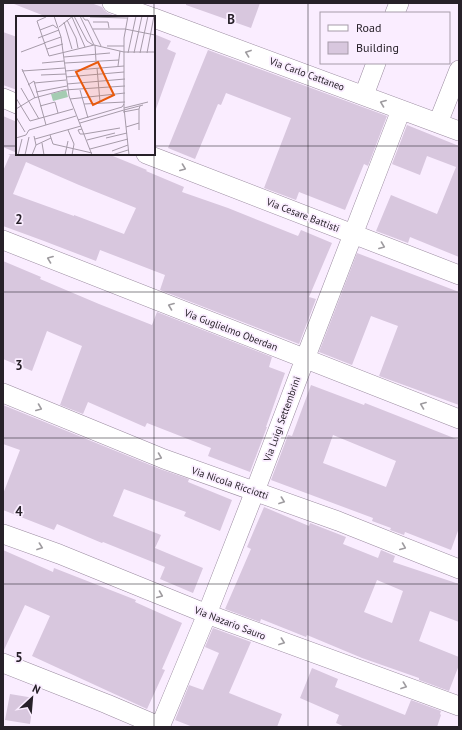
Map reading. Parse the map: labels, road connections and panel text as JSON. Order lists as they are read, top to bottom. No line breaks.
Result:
{"streets":{"street":["Via Carlo Cattaneo","Via Cesare Battisti","Via Guglielmo Oberdan","Via Luigi Settembrini","Via Nicola Ricciotti","Via Nazario Sauro"]},"crossings":[["Via Carlo Cattaneo","Via Luigi Settembrini"],["Via Cesare Battisti","Via Luigi Settembrini"],["Via Guglielmo Oberdan","Via Luigi Settembrini"],["Via Luigi Settembrini","Via Nicola Ricciotti"],["Via Luigi Settembrini","Via Nazario Sauro"]],"one_way":["Via Carlo Cattaneo","Via Cesare Battisti","Via Guglielmo Oberdan","Via Nicola Ricciotti"],"legend":["Road","Building"],"north":"top right","grid":{"columns":["B"],"rows":["2","3","4","5"]}}
